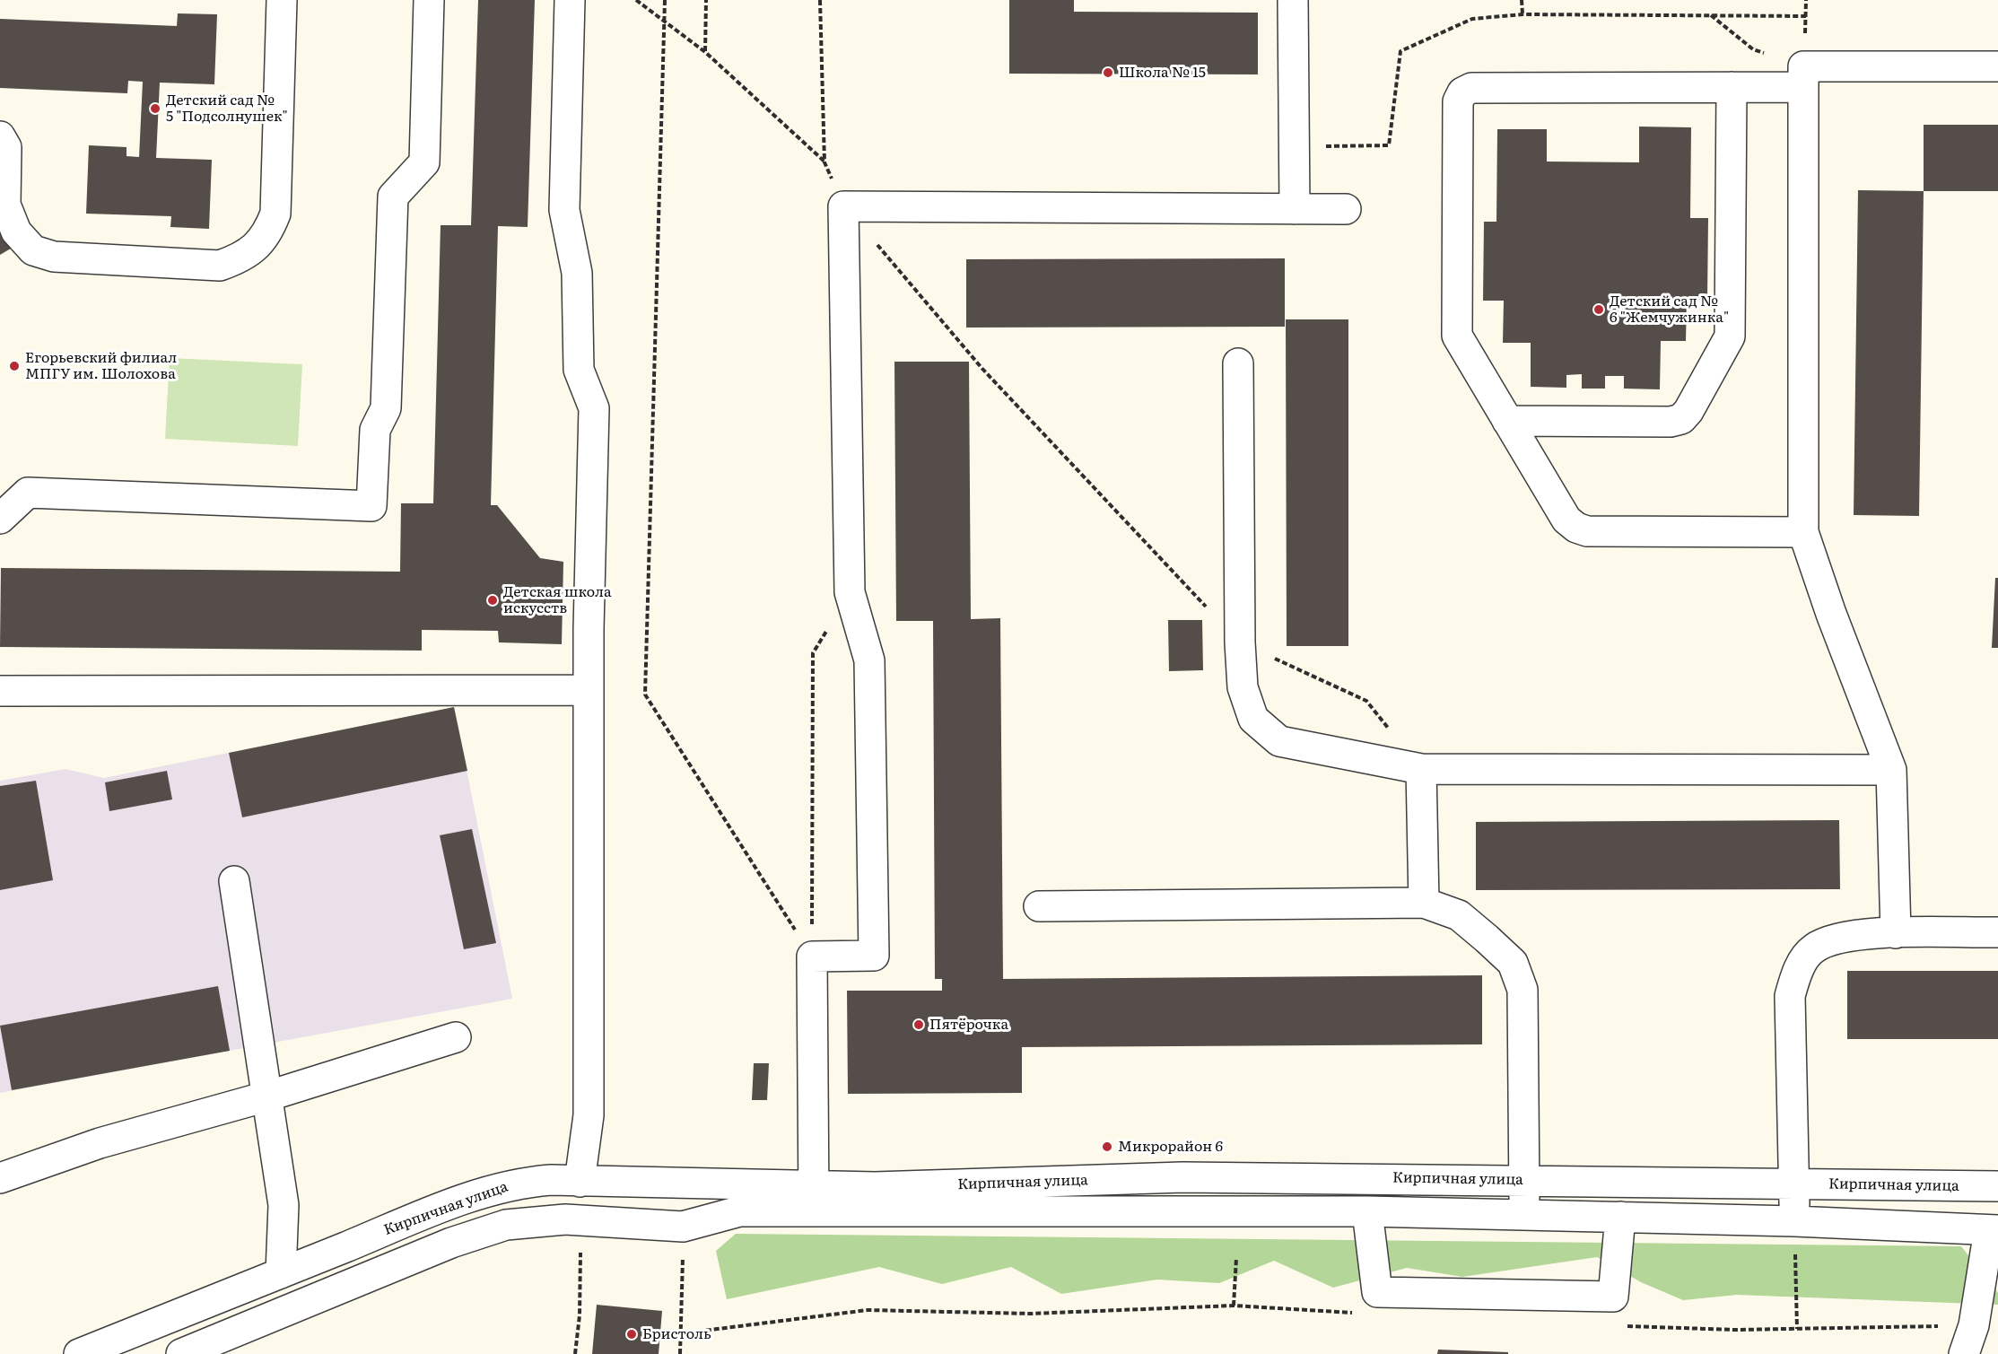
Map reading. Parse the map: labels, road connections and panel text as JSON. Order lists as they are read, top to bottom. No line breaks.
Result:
{"streets":{"street":["Кирпичная улица"]},"places":["Школа № 15","Детский сад № 5 \"Подсолнушек\"","Детский сад № 6 \"Жемчужинка\"","Егорьевский филиал МПГУ им. Шолохова","Детская школа искусств","Пятёрочка","Микрорайон 6","Бристоль"]}
